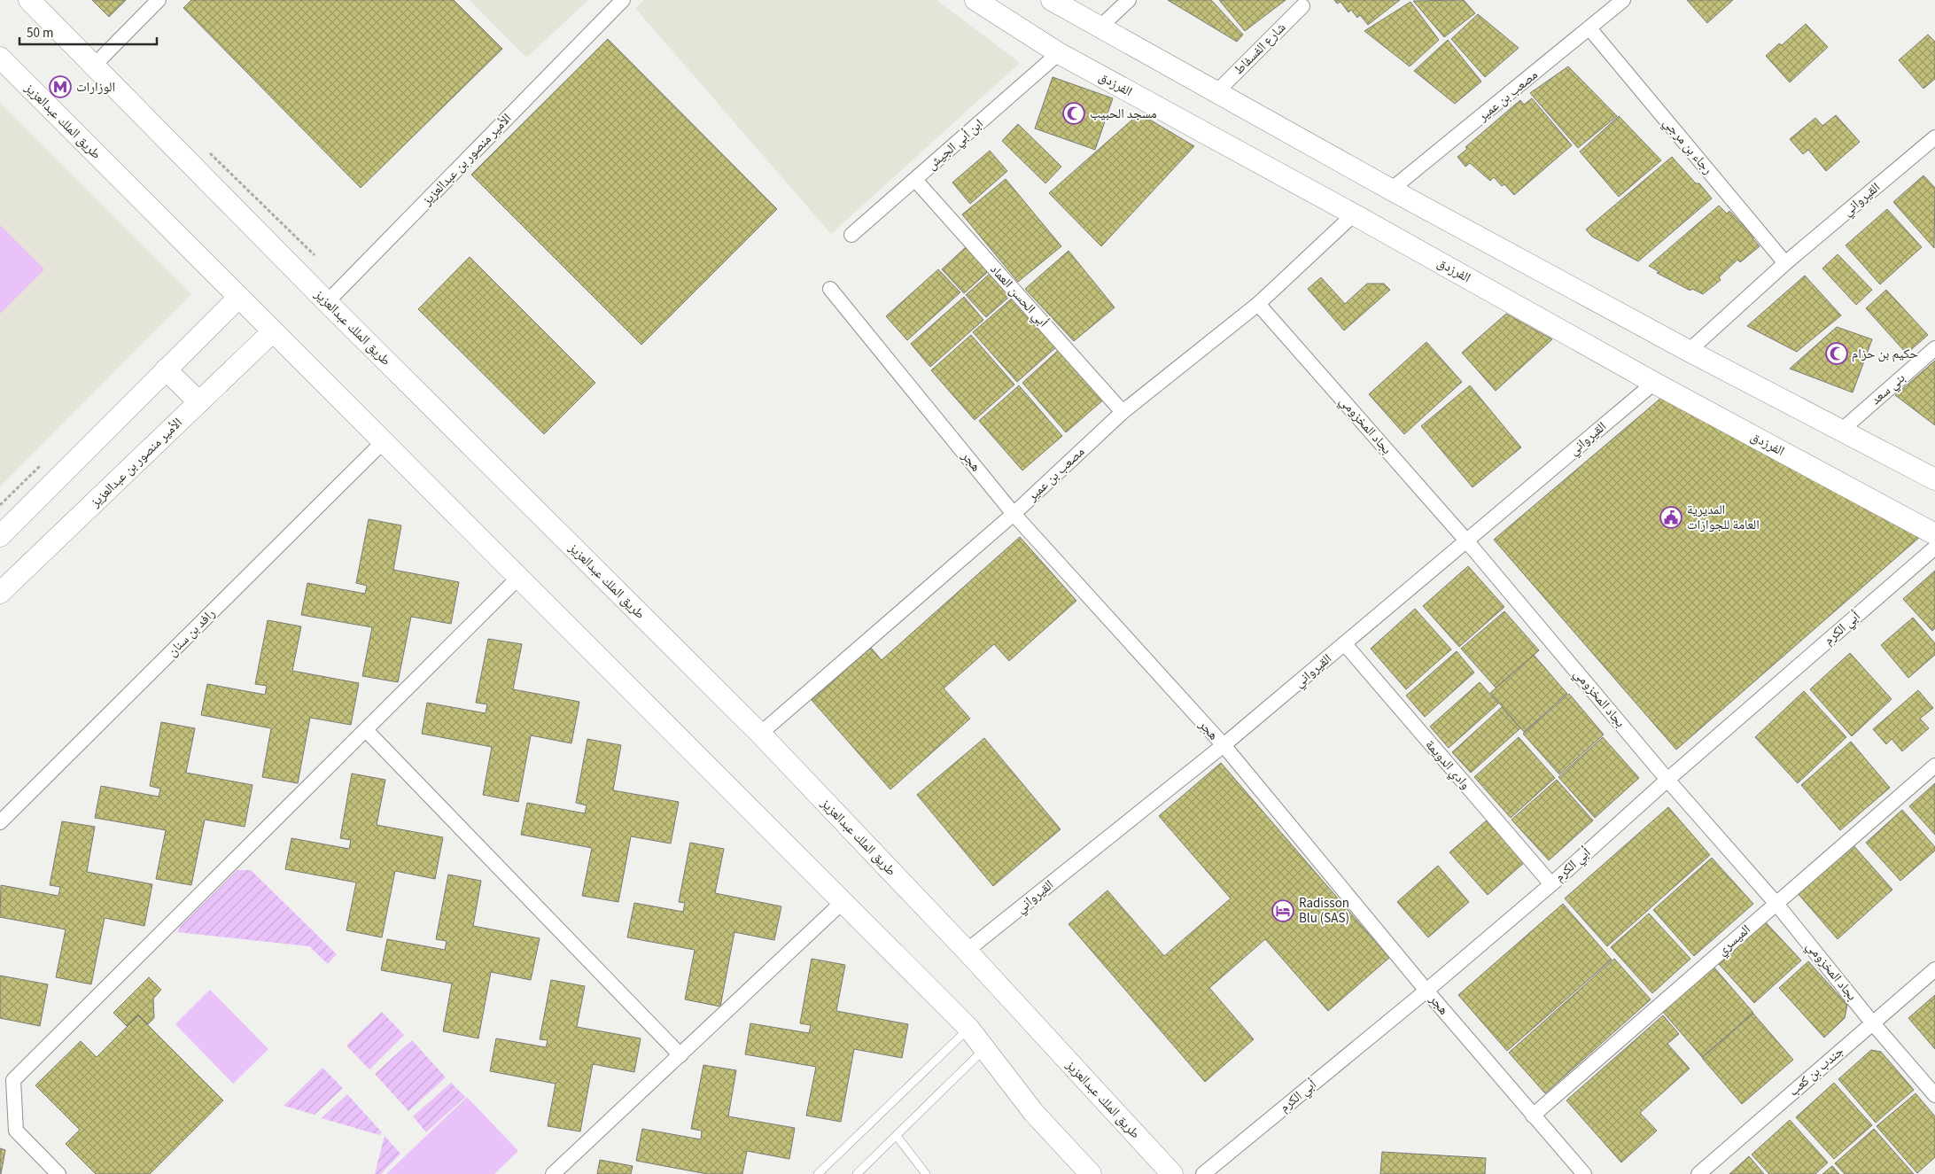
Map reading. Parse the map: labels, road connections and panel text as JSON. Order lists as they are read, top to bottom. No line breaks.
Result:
{"streets":{"main road":["الفرزدق","طريق الملك عبدالعزيز","الأمير منصور بن عبدالعزيز"],"street":["شارع الفسفاط","مصعب بن عمير","ابن أبي الجيش","رجاء بن مرجي","القيرواني","أبي الحسن العماد","بني سعد","بجاد المخزومي","هجر","أبي الكرم","رافد بن سنان","وادي الدويمة","الميسري","جندب بن كعب"]},"crossings":[["الفرزدق","مصعب بن عمير"],["الفرزدق","ابن أبي الجيش"],["الفرزدق","القيرواني"],["مصعب بن عمير","طريق الملك عبدالعزيز"],["مصعب بن عمير","رجاء بن مرجي"],["مصعب بن عمير","أبي الحسن العماد"],["مصعب بن عمير","بجاد المخزومي"],["مصعب بن عمير","هجر"],["طريق الملك عبدالعزيز","الأمير منصور بن عبدالعزيز"],["طريق الملك عبدالعزيز","القيرواني"],["طريق الملك عبدالعزيز","رافد بن سنان"],["ابن أبي الجيش","أبي الحسن العماد"],["رجاء بن مرجي","القيرواني"],["القيرواني","بجاد المخزومي"],["القيرواني","هجر"],["القيرواني","وادي الدويمة"],["بجاد المخزومي","أبي الكرم"],["بجاد المخزومي","الميسري"],["بجاد المخزومي","جندب بن كعب"],["هجر","أبي الكرم"],["هجر","الميسري"],["أبي الكرم","وادي الدويمة"]],"places":{"metro station":["الوزارات"],"mosque":["مسجد الحبيب","حكيم بن حزام"],"public building":["المديرية العامة للجوازات"],"hotel":["Radisson Blu (SAS)"]},"scale_bar":"50 m"}
